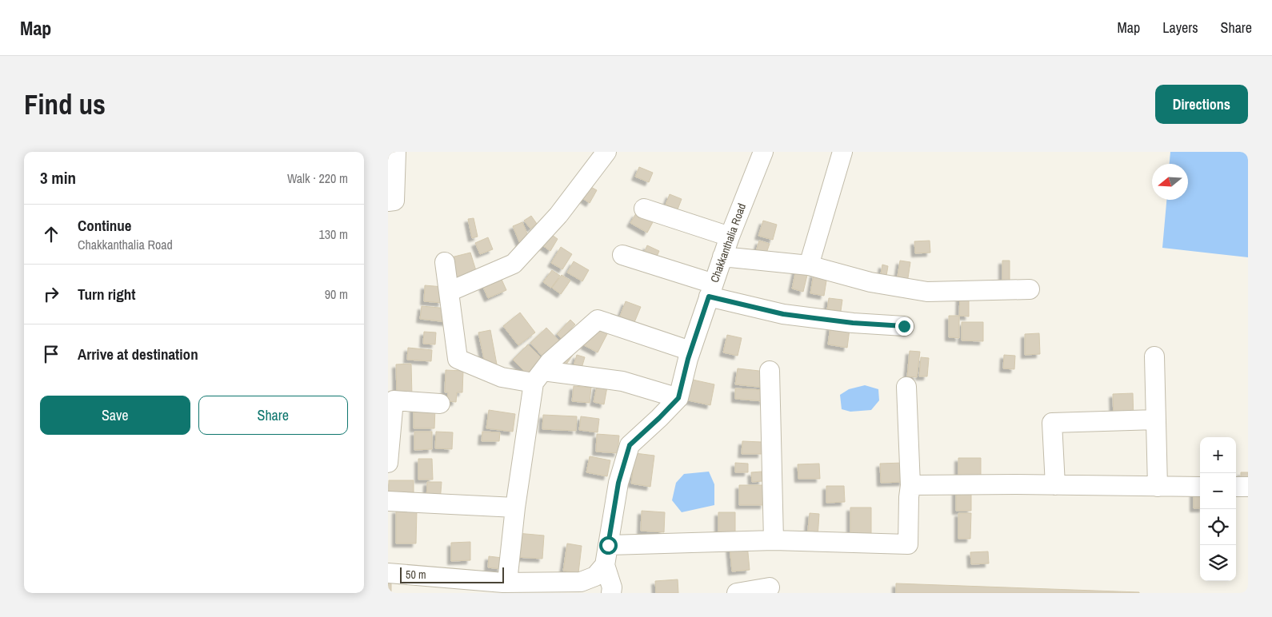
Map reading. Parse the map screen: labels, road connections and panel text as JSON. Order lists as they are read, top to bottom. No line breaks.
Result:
{"streets":{"street":["Chakkanthalia Road"]},"scale_bar":"50 m","north":"left","page":{"header":"Map","nav":["Map","Layers","Share"],"buttons":["Directions",["Save","Share"]],"title":"Find us","heading":["3 min","Walk · 220 m"],"list":[["Continue","Chakkanthalia Road","130 m"],["Turn right","90 m"],"Arrive at destination"],"map_buttons":["+","−"],"scale":"50 m"}}
